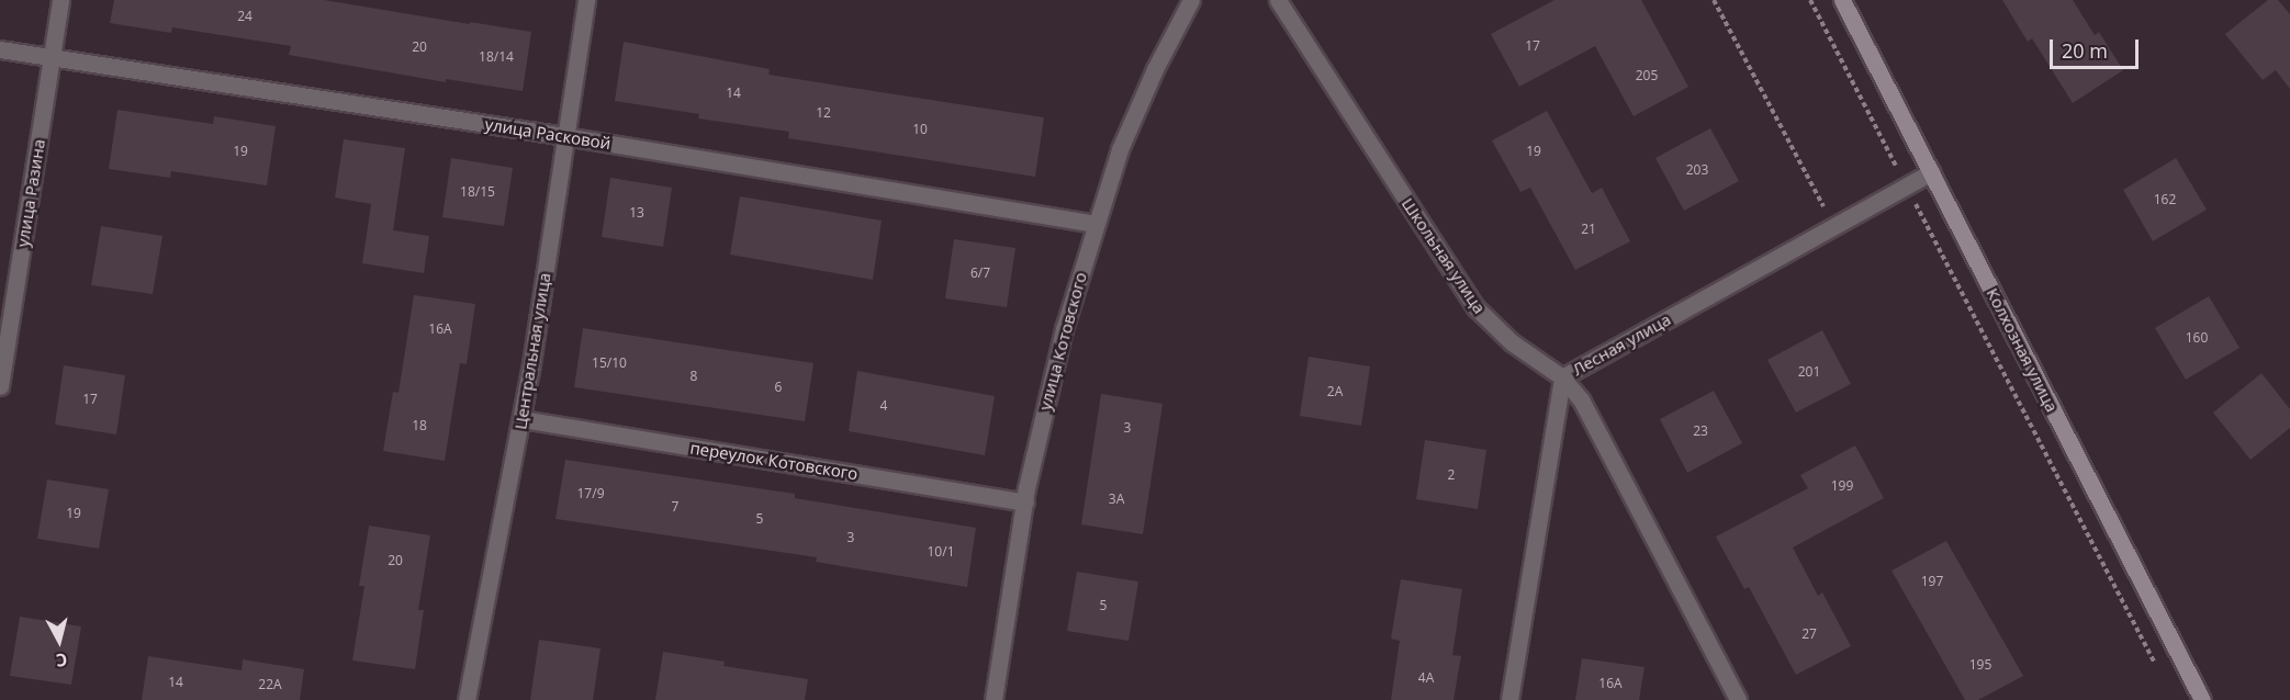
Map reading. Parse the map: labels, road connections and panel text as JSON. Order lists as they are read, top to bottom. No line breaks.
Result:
{"streets":{"main road":["Колхозная улица"],"street":["улица Расковой","улица Разина","Школьная улица","улица Котовского","Лесная улица","Центральная улица","переулок Котовского"]},"crossings":[["улица Расковой","улица Разина"],["улица Расковой","улица Котовского"],["улица Расковой","Центральная улица"],["Школьная улица","Лесная улица"],["улица Котовского","переулок Котовского"],["Лесная улица","Колхозная улица"],["Центральная улица","переулок Котовского"]],"house_numbers":["24","17","20","18/14","205","14","12","10","19","19","203","18/15","162","13","21","6/7","16А","160","15/10","201","8","6","2А","17","4","18","3","23","2","199","17/9","3А","7","19","5","3","10/1","20","197","5","27","195","4А","14","16А","22А"],"scale_bar":"20 m","north":"bottom"}
